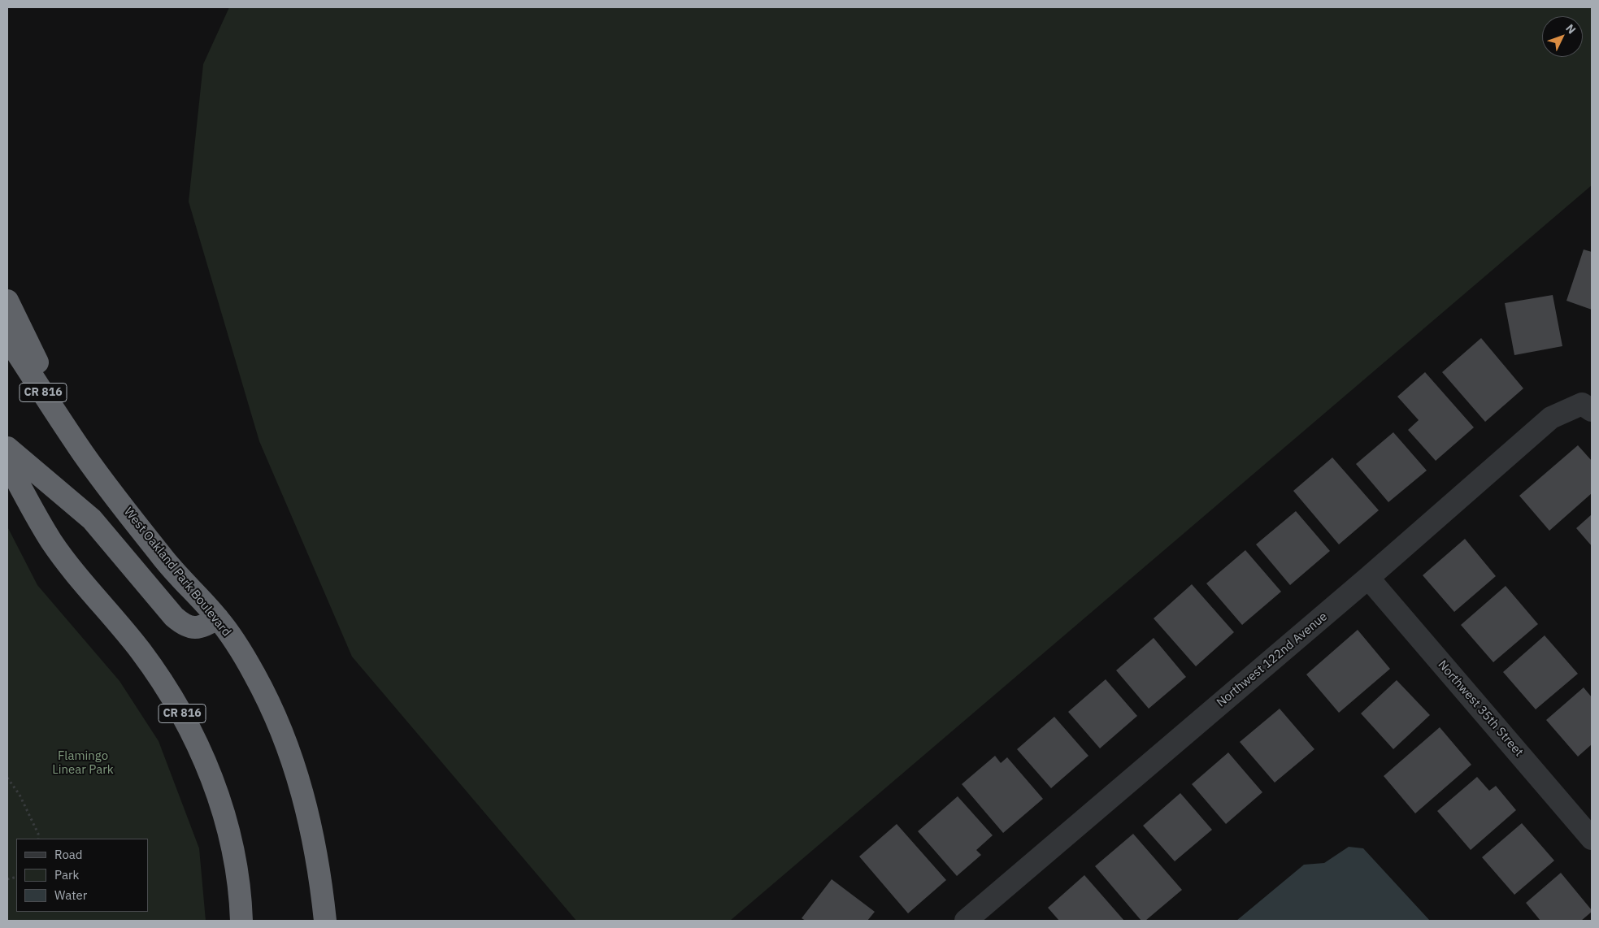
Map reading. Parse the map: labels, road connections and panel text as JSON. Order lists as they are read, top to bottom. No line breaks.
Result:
{"streets":{"highway":["CR 816","West Oakland Park Boulevard"],"street":["Northwest 122nd Avenue","Northwest 35th Street"]},"crossings":[["Northwest 122nd Avenue","Northwest 35th Street"]],"parks":["Flamingo Linear Park"],"legend":["Road","Park","Water"],"north":"top right"}
